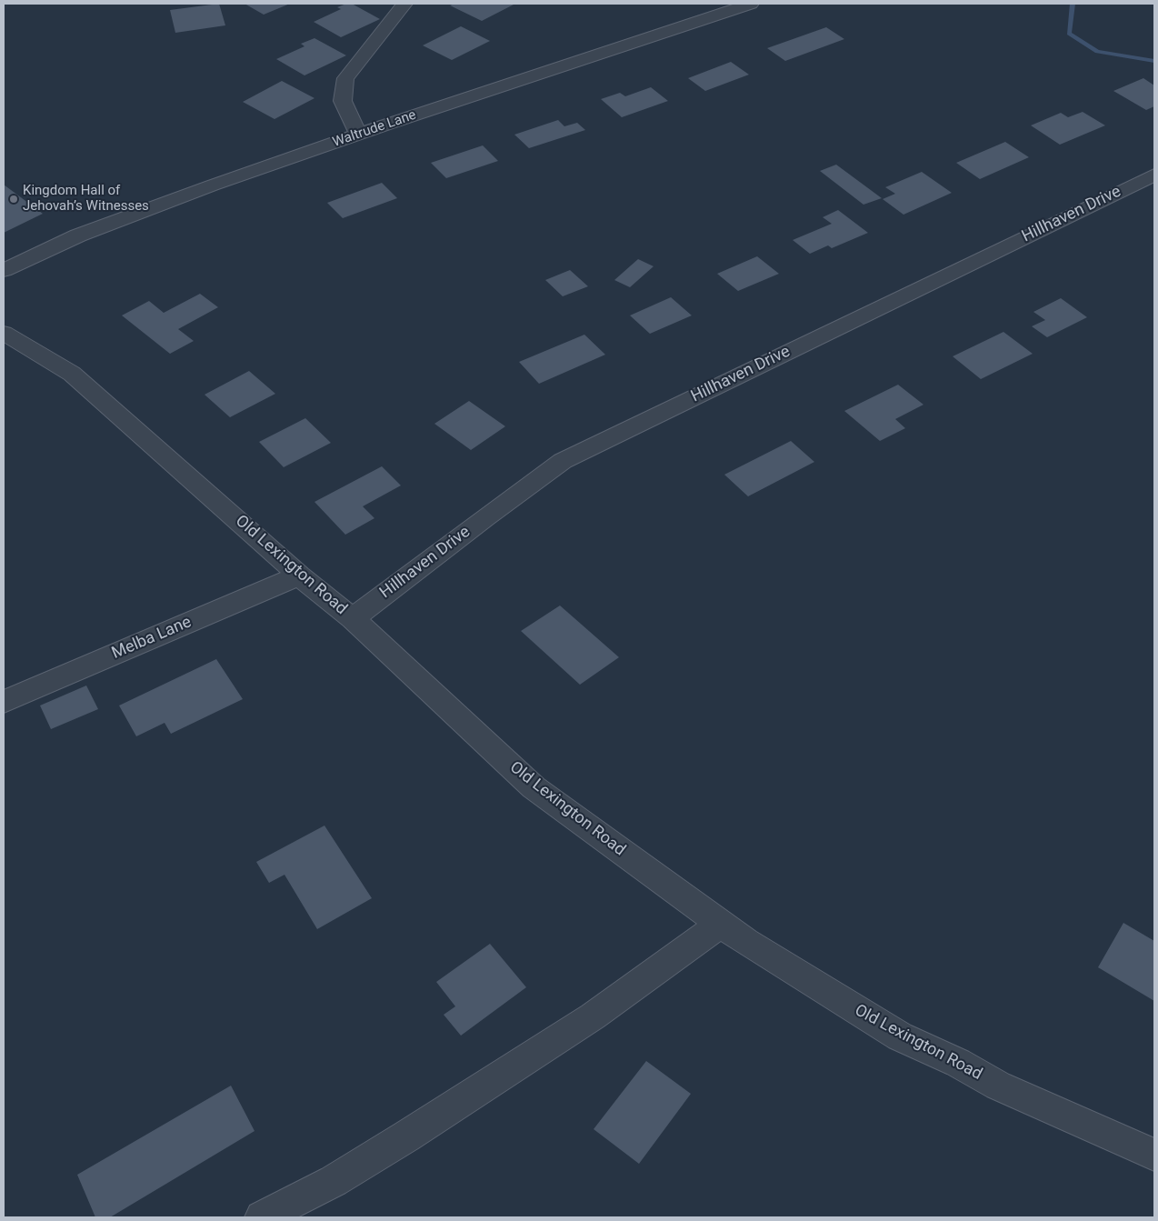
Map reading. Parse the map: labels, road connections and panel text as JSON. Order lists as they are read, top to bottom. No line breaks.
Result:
{"streets":{"street":["Waltrude Lane","Hillhaven Drive","Old Lexington Road","Melba Lane"]},"crossings":[["Hillhaven Drive","Old Lexington Road"],["Old Lexington Road","Melba Lane"]],"places":["Kingdom Hall of Jehovah’s Witnesses"]}
